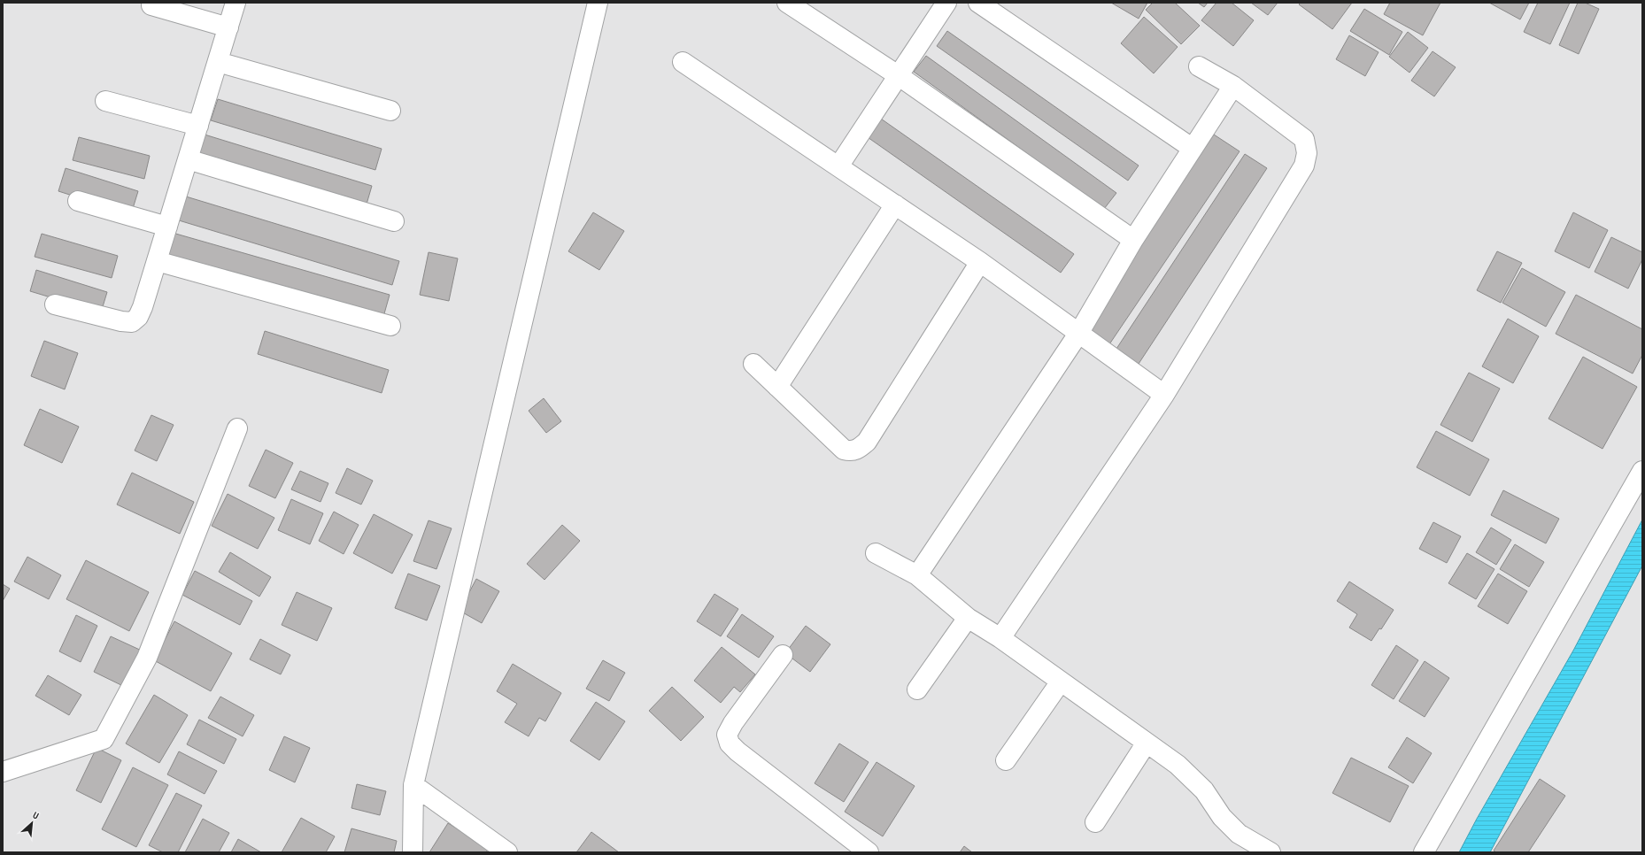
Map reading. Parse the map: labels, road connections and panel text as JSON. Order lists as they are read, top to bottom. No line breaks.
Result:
{"north":"top right"}
